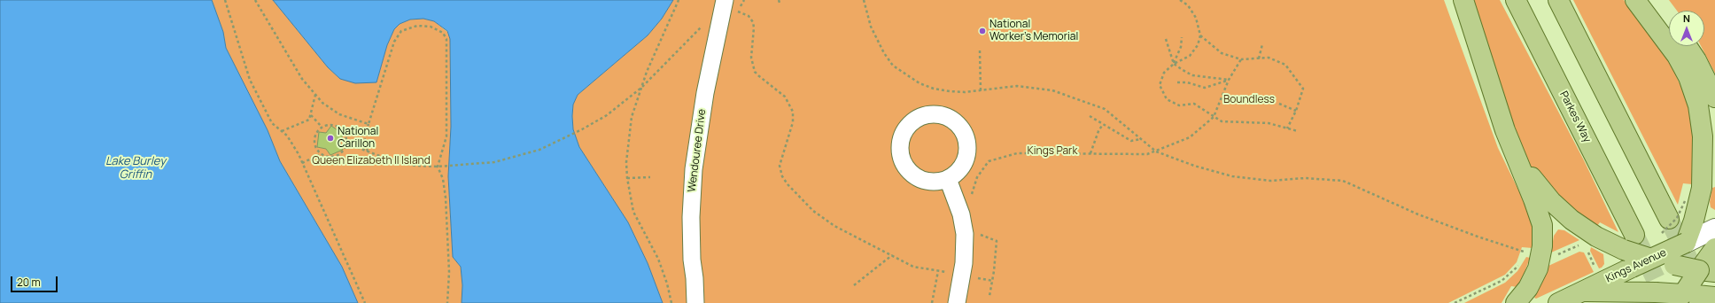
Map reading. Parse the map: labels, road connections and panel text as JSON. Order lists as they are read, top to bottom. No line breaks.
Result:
{"streets":{"main road":["Parkes Way","Kings Avenue"],"street":["Wendouree Drive"]},"water":["Lake Burley Griffin"],"parks":["Boundless","Kings Park","Queen Elizabeth II Island"],"places":["National Worker’s Memorial","National Carillon"],"scale_bar":"20 m","north":"top"}
